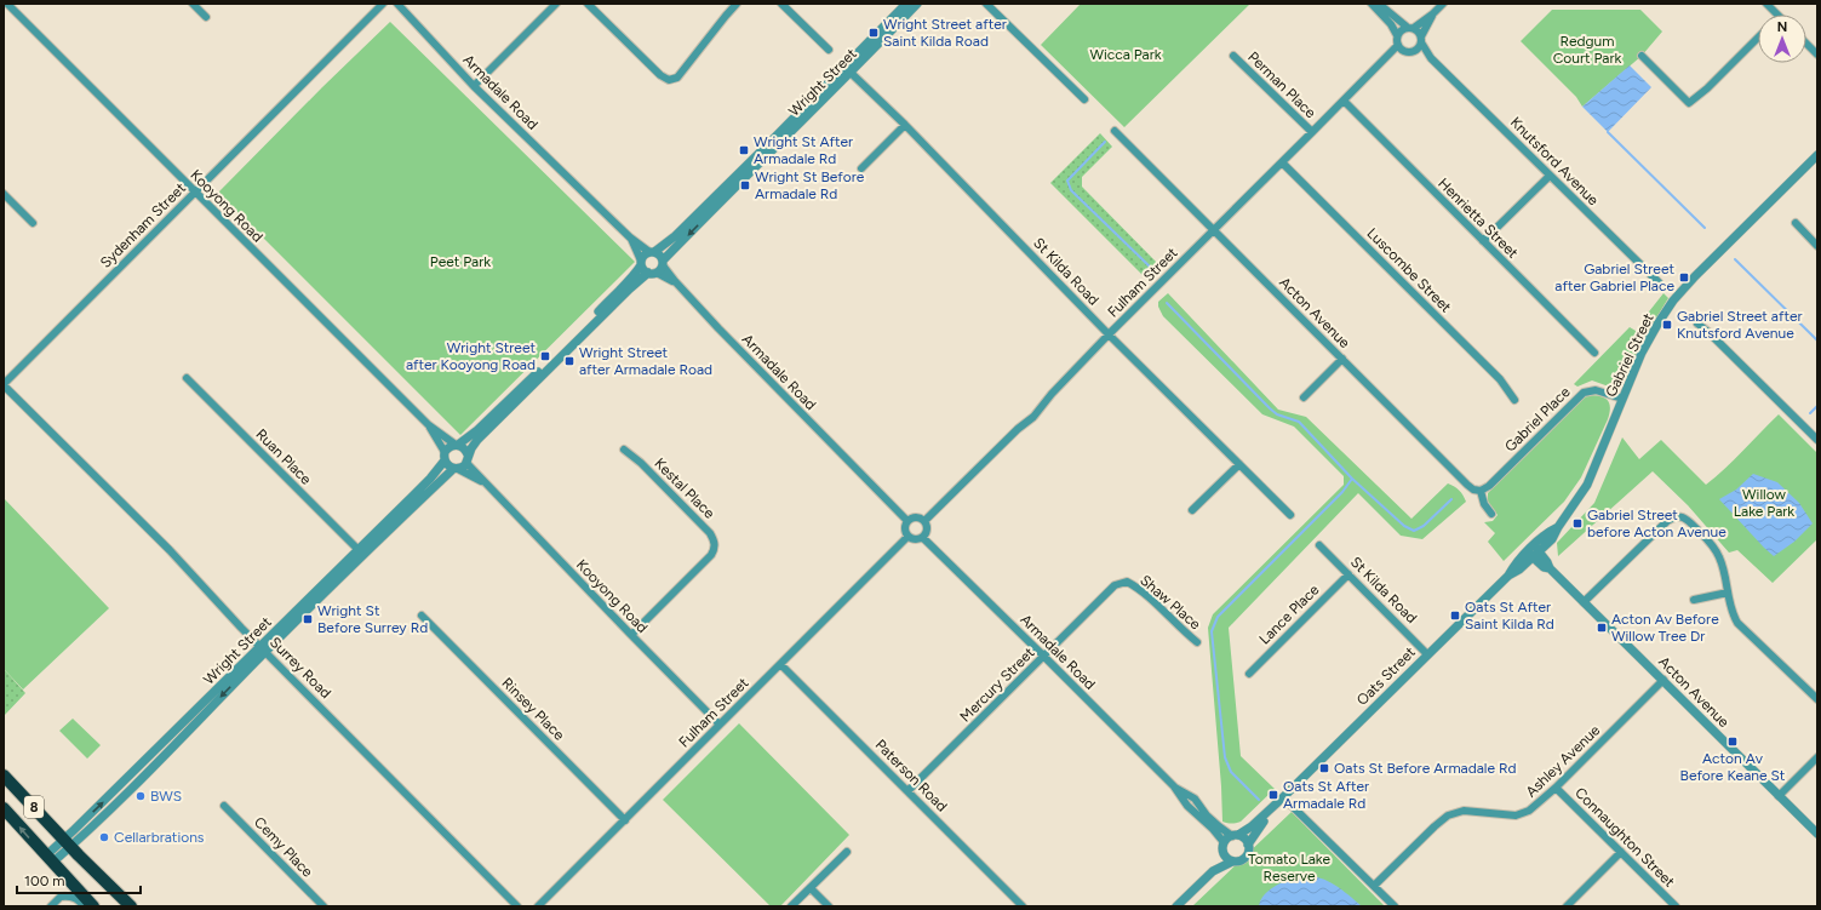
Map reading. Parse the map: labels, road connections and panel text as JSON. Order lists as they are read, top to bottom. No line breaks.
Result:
{"streets":{"highway":["8"],"street":["Wright Street","Perman Place","Armadale Road","Knutsford Avenue","Kooyong Road","Henrietta Street","Sydenham Street","Luscombe Street","St Kilda Road","Fulham Street","Acton Avenue","Gabriel Street","Gabriel Place","Ruan Place","Kestal Place","Shaw Place","Lance Place","Surrey Road","Oats Street","Mercury Street","Rinsey Place","Ashley Avenue","Paterson Road","Connaughton Street","Cemy Place"]},"crossings":[["Wright Street","Armadale Road"],["Wright Street","Kooyong Road"],["Wright Street","St Kilda Road"],["Wright Street","Ruan Place"],["Wright Street","Surrey Road"],["Wright Street","8"],["Perman Place","Fulham Street"],["Armadale Road","Fulham Street"],["Armadale Road","Oats Street"],["Armadale Road","Mercury Street"],["Knutsford Avenue","Fulham Street"],["Kooyong Road","Sydenham Street"],["Kooyong Road","Fulham Street"],["Kooyong Road","Kestal Place"],["Henrietta Street","Fulham Street"],["Sydenham Street","Surrey Road"],["Luscombe Street","Fulham Street"],["St Kilda Road","Fulham Street"],["St Kilda Road","Lance Place"],["St Kilda Road","Oats Street"],["Fulham Street","Acton Avenue"],["Fulham Street","Rinsey Place"],["Fulham Street","Paterson Road"],["Acton Avenue","Gabriel Street"],["Acton Avenue","Gabriel Place"],["Acton Avenue","Oats Street"],["Acton Avenue","Ashley Avenue"],["Gabriel Street","Gabriel Place"],["Gabriel Street","Oats Street"],["Shaw Place","Mercury Street"],["Mercury Street","Paterson Road"],["Ashley Avenue","Connaughton Street"]],"parks":["Redgum Court Park","Wicca Park","Peet Park","Willow Lake Park","Tomato Lake Reserve"],"places":{"transit":["Wright Street after Saint Kilda Road","Wright St After Armadale Rd","Wright St Before Armadale Rd","Gabriel Street after Gabriel Place","Gabriel Street after Knutsford Avenue","Wright Street after Kooyong Road","Wright Street after Armadale Road","Gabriel Street before Acton Avenue","Oats St After Saint Kilda Rd","Wright St Before Surrey Rd","Acton Av Before Willow Tree Dr","Acton Av Before Keane St","Oats St Before Armadale Rd","Oats St After Armadale Rd"],"other":["BWS","Cellarbrations"]},"scale_bar":"100 m","north":"top"}
